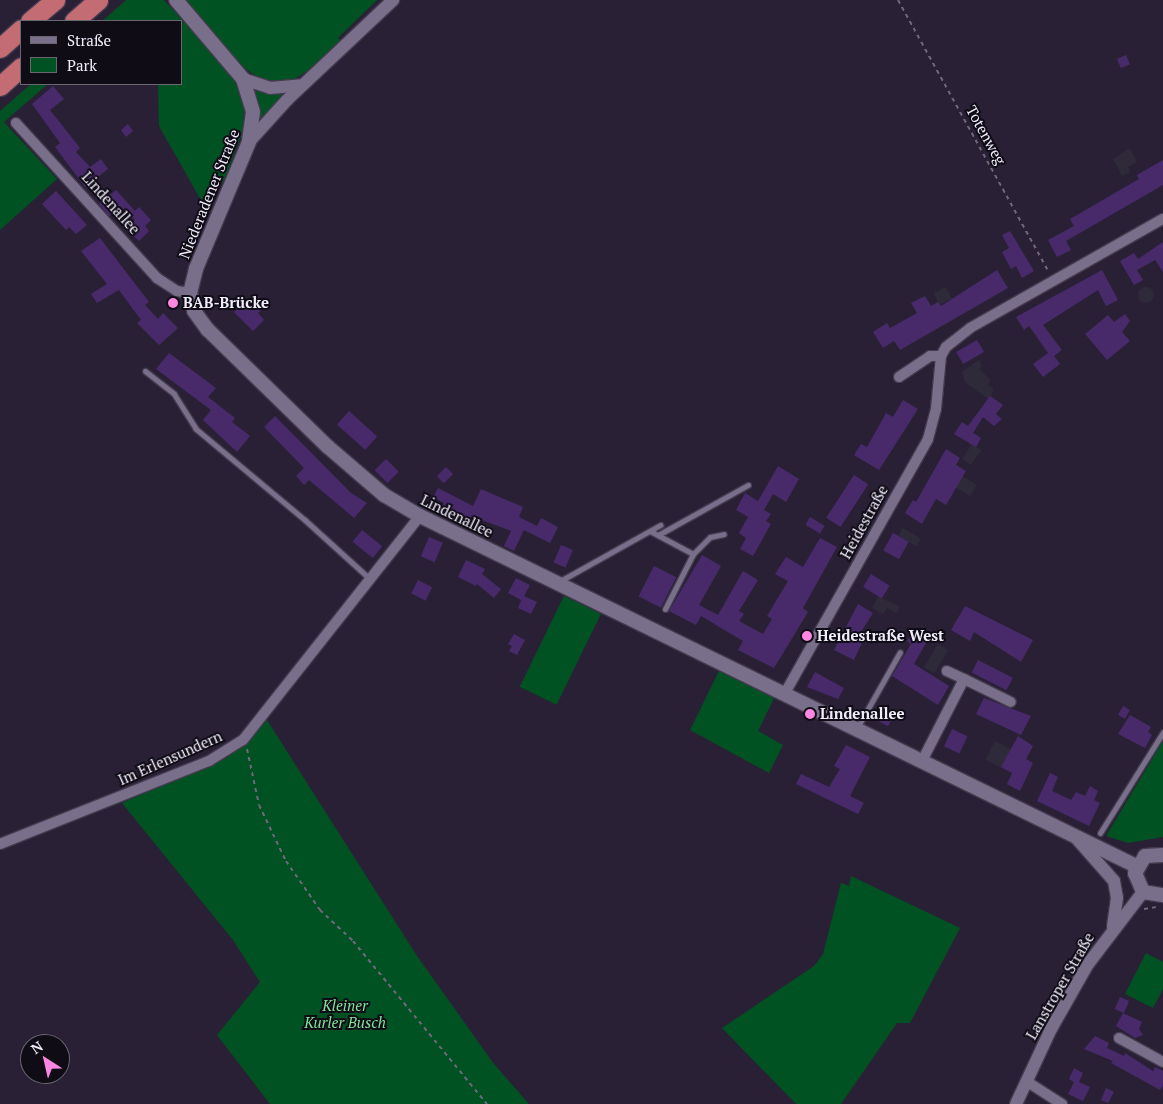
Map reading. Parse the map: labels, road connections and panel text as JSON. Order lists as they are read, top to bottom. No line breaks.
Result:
{"streets":{"main road":["Niederadener Straße","Lindenallee"],"street":["Heidestraße","Im Erlensundern","Lanstroper Straße"],"path":["Totenweg"]},"crossings":[["Niederadener Straße","Lindenallee"],["Lindenallee","Heidestraße"],["Lindenallee","Im Erlensundern"],["Lindenallee","Lanstroper Straße"]],"parks":["Kleiner Kurler Busch"],"places":["BAB-Brücke","Heidestraße West","Lindenallee"],"legend":["Straße","Park"],"north":"top left"}
